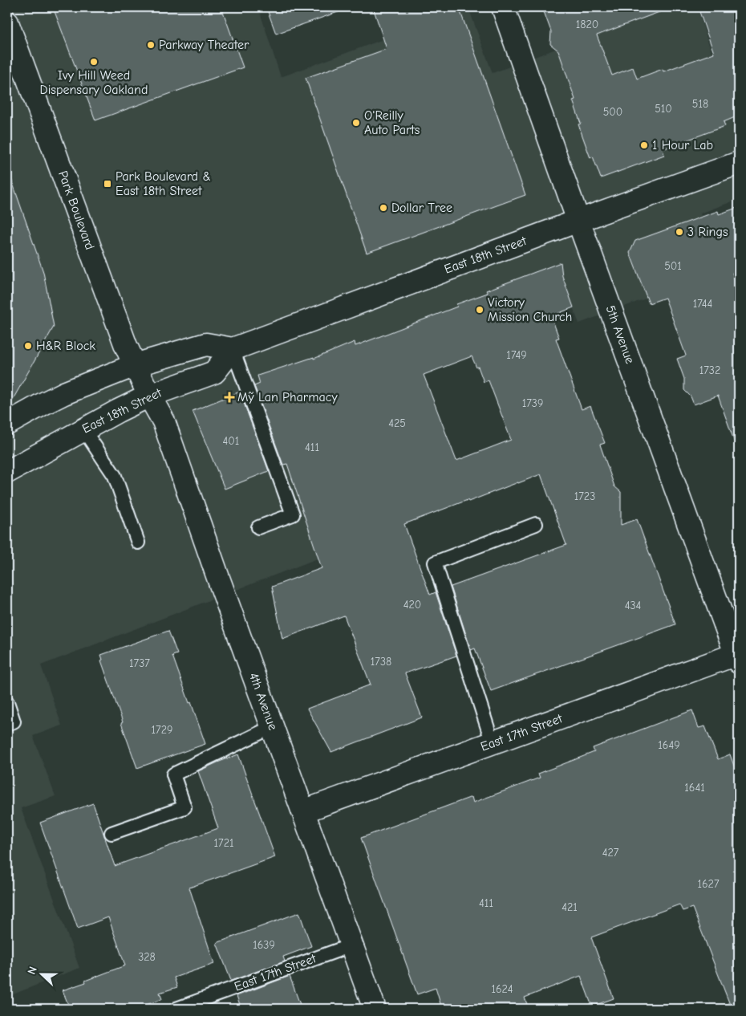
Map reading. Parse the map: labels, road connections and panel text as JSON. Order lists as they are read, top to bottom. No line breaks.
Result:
{"streets":{"street":["Park Boulevard","East 18th Street","5th Avenue","4th Avenue","East 17th Street"]},"crossings":[["Park Boulevard","East 18th Street"],["Park Boulevard","4th Avenue"],["East 18th Street","5th Avenue"],["East 18th Street","4th Avenue"],["5th Avenue","East 17th Street"],["4th Avenue","East 17th Street"]],"places":{"other":["Parkway Theater","Ivy Hill Weed Dispensary Oakland","O'Reilly Auto Parts","1 Hour Lab","Dollar Tree","3 Rings","Victory Mission Church","H&R Block"],"transit":["Park Boulevard & East 18th Street"],"health":["Mỹ Lan Pharmacy"]},"house_numbers":["1820","518","510","500","501","1744","1749","1732","1739","425","401","411","1723","420","434","1738","1737","1729","1649","1641","1721","427","1627","411","421","1639","328","1624"],"north":"left"}
